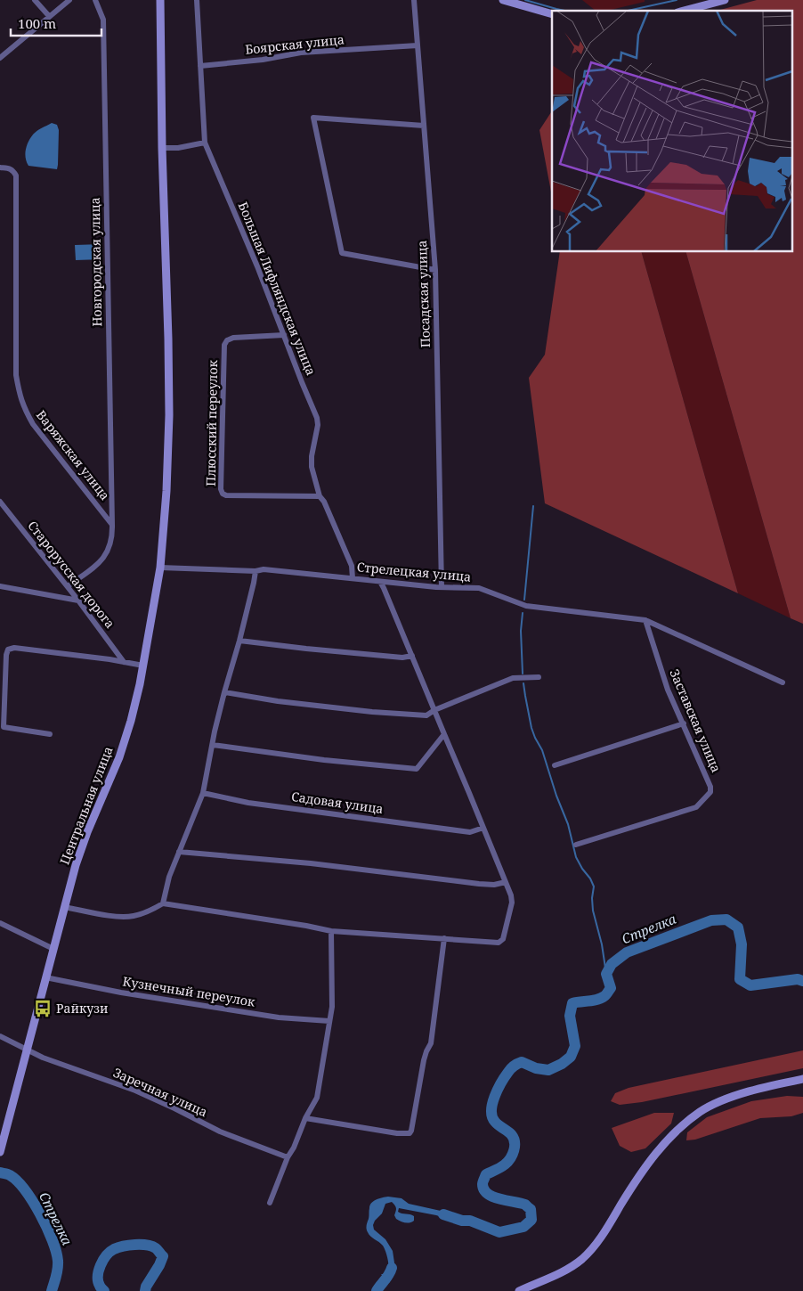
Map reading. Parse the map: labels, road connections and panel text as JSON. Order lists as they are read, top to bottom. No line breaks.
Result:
{"streets":{"main road":["Центральная улица"],"street":["Боярская улица","Новгородская улица","Большая Лифляндская улица","Посадская улица","Плюсский переулок","Варяжская улица","Стрелецкая улица","Старорусская дорога","Заставская улица","Садовая улица","Кузнечный переулок","Заречная улица"]},"crossings":[["Боярская улица","Большая Лифляндская улица"],["Боярская улица","Посадская улица"],["Новгородская улица","Варяжская улица"],["Большая Лифляндская улица","Плюсский переулок"],["Большая Лифляндская улица","Стрелецкая улица"],["Посадская улица","Стрелецкая улица"],["Стрелецкая улица","Заставская улица"],["Стрелецкая улица","Центральная улица"],["Центральная улица","Кузнечный переулок"],["Центральная улица","Заречная улица"]],"water":["Стрелка"],"places":{"bus stop":["Райкузи"]},"scale_bar":"100 m"}
